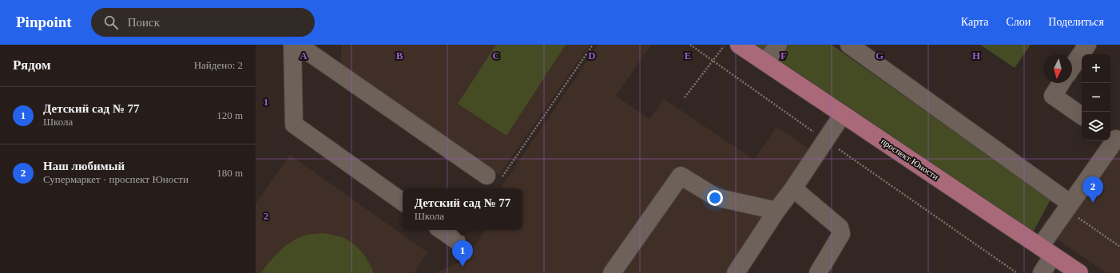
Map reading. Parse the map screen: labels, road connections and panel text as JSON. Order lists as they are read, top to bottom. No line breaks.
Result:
{"streets":{"main road":["проспект Юности"]},"north":"bottom","page":{"header":"Pinpoint","search":"Поиск","nav":["Карта","Слои","Поделиться"],"heading":["Рядом","Найдено: 2"],"map_buttons":["+","−"],"list":[{"mark":"1","name":"Детский сад № 77","note":"Школа","value":"120 m"},{"mark":"2","name":"Наш любимый","note":"Супермаркет · проспект Юности","value":"180 m"}],"pins":["2","1"],"popup":["Детский сад № 77","Школа"]},"grid":{"columns":["A","B","C","D","E","F","G","H"],"rows":["1","2"]}}
